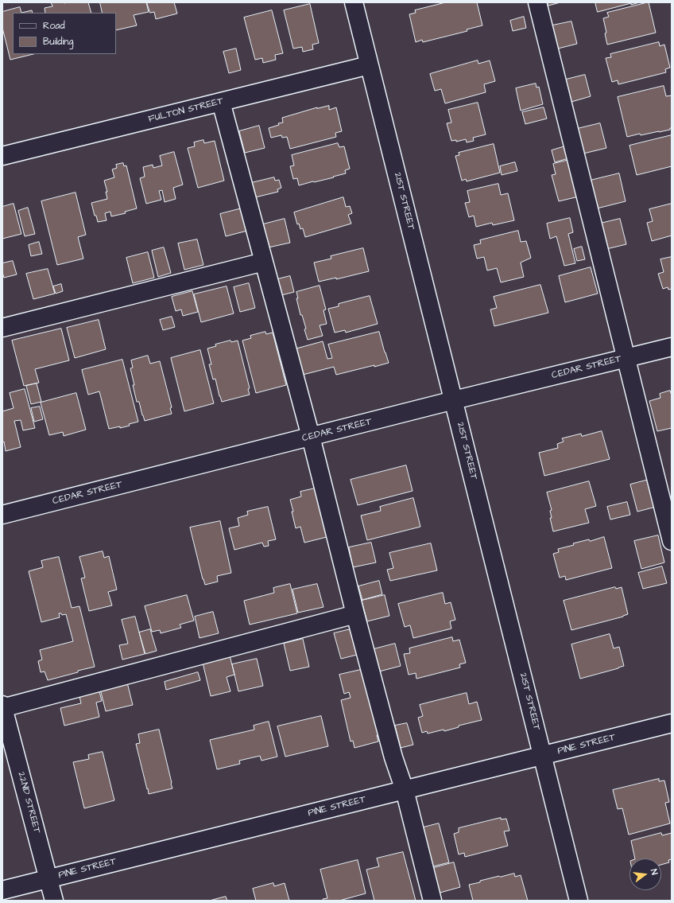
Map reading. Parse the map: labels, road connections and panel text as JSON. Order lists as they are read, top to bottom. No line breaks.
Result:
{"streets":{"street":["FULTON STREET","21ST STREET","CEDAR STREET","PINE STREET","22ND STREET"]},"crossings":[["FULTON STREET","21ST STREET"],["21ST STREET","CEDAR STREET"],["21ST STREET","PINE STREET"],["PINE STREET","22ND STREET"]],"legend":["Road","Building"],"north":"right"}
